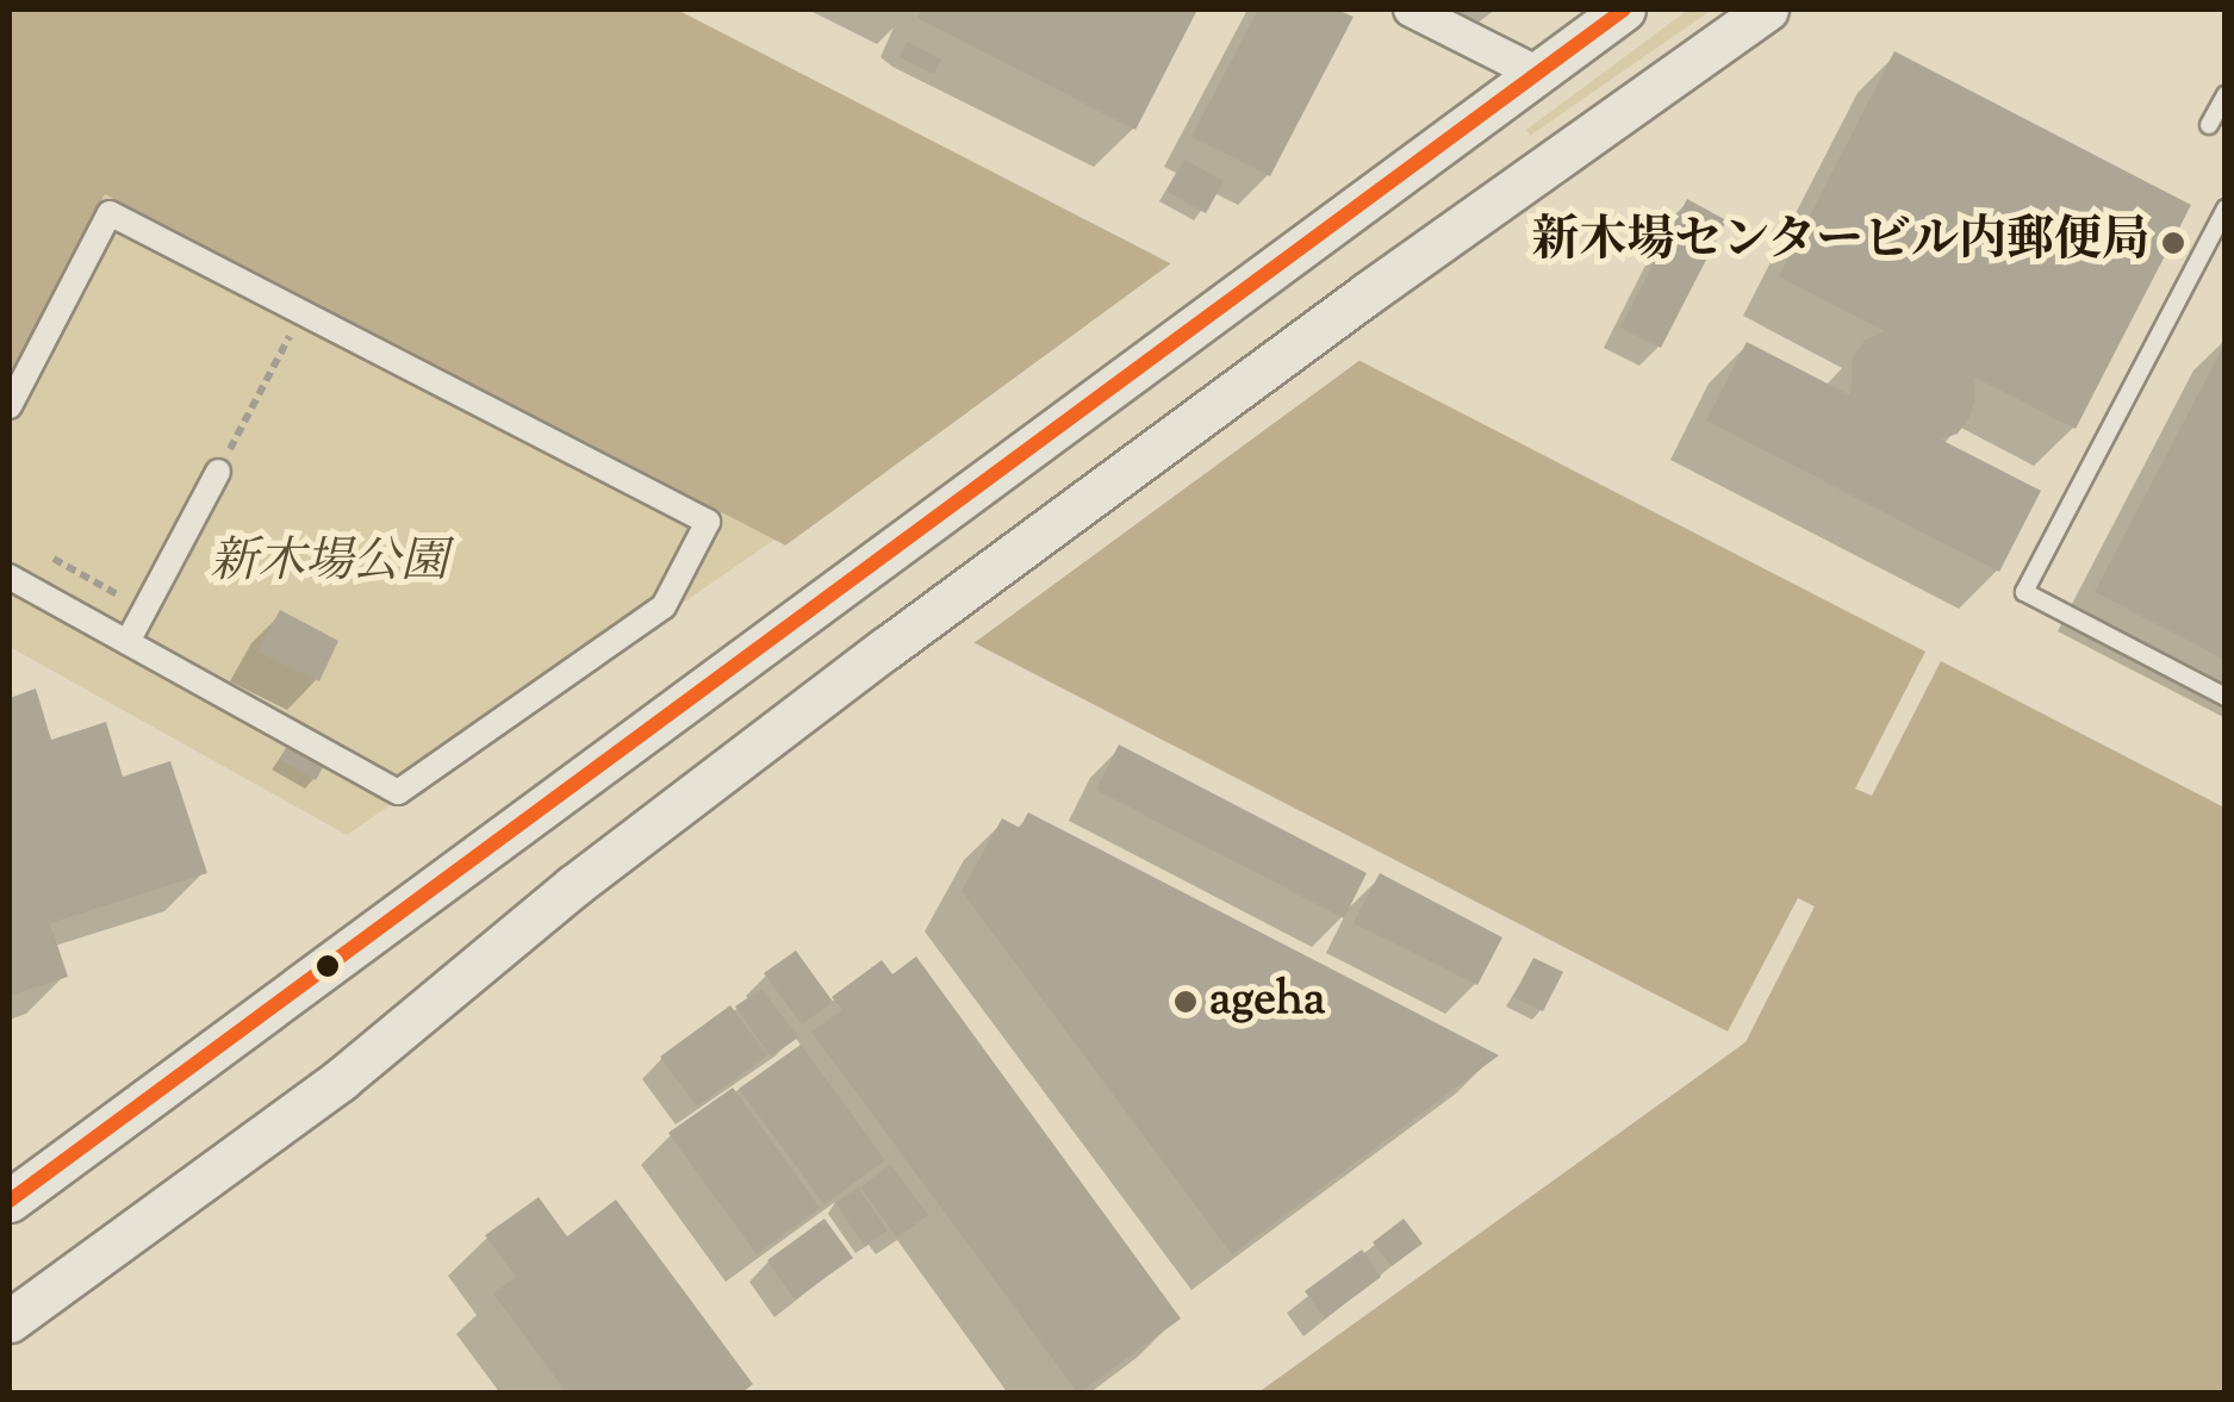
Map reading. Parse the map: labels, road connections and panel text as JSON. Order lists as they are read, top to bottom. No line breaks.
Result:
{"parks":["新木場公園"],"places":["新木場センタービル内郵便局","ageha"]}
